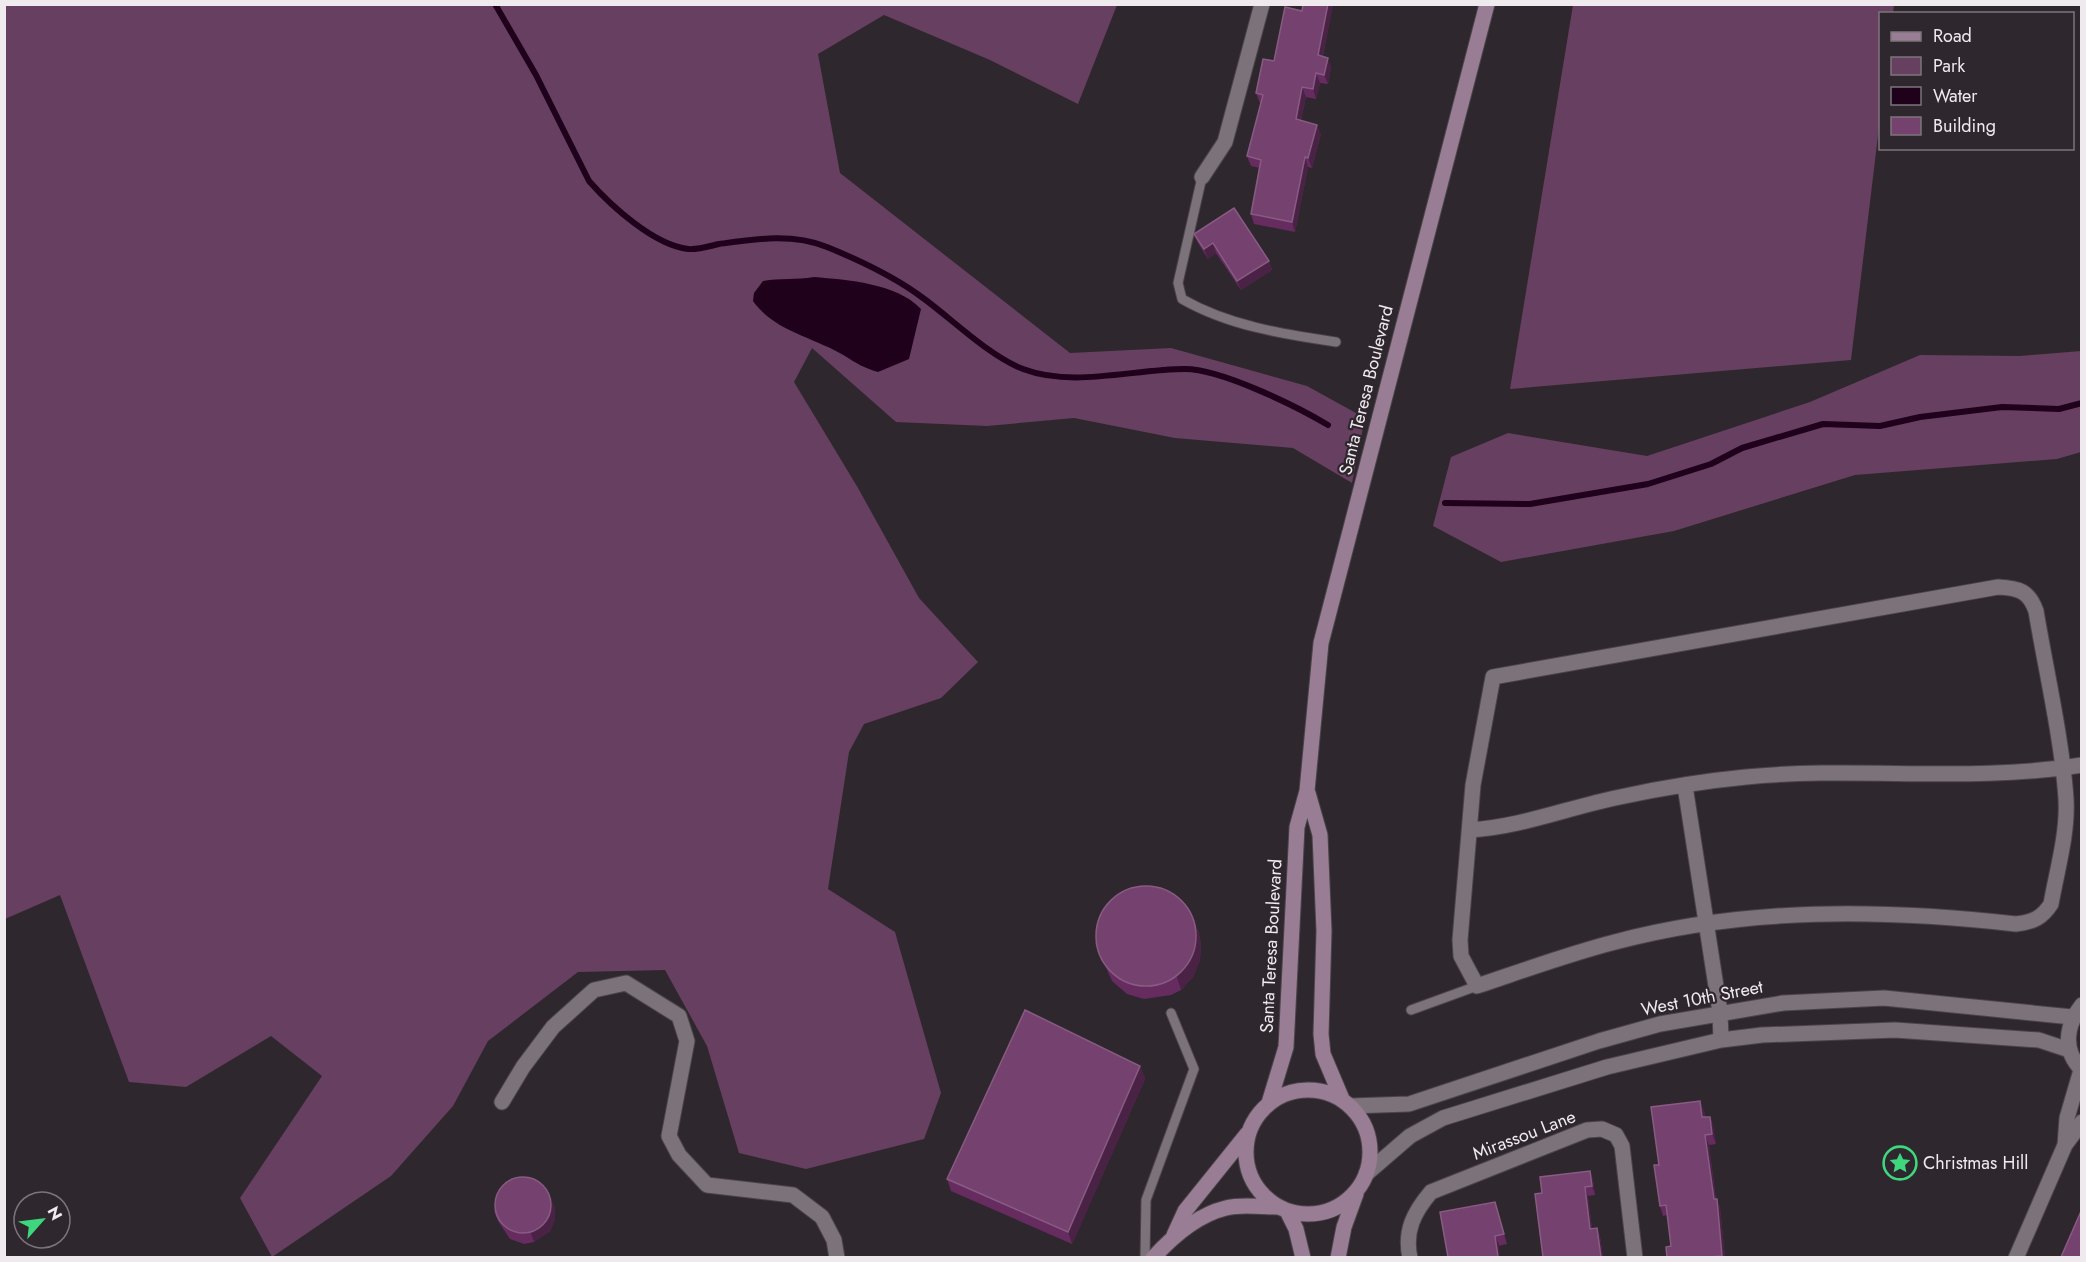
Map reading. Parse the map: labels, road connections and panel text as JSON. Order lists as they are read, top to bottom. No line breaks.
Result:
{"streets":{"main road":["Santa Teresa Boulevard"],"street":["West 10th Street","Mirassou Lane"]},"crossings":[["Santa Teresa Boulevard","West 10th Street"]],"places":{"place":["Christmas Hill"]},"legend":["Road","Park","Water","Building"],"north":"top right"}
